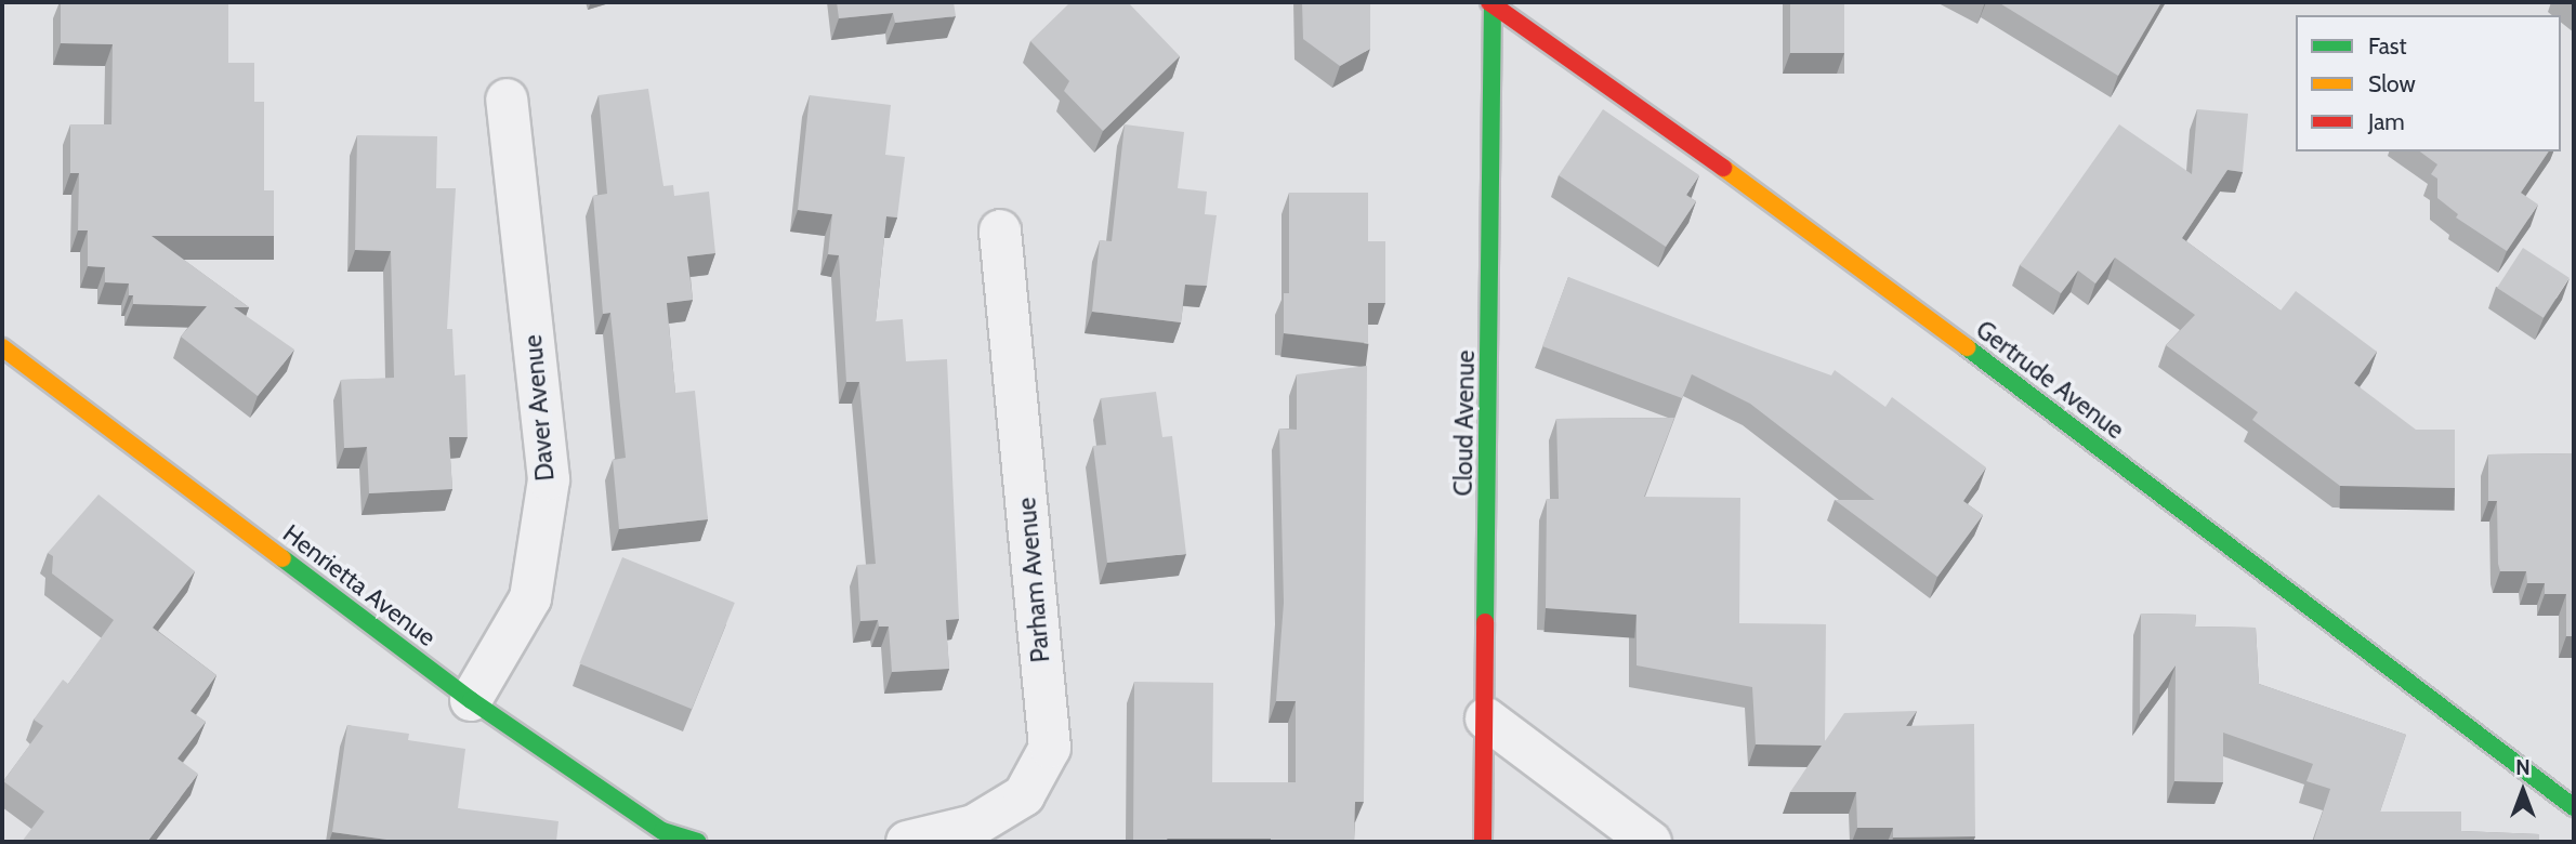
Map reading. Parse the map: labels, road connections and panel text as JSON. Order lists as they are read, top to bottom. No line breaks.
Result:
{"streets":{"street":["Gertrude Avenue","Daver Avenue","Cloud Avenue","Parham Avenue","Henrietta Avenue"]},"crossings":[["Gertrude Avenue","Cloud Avenue"],["Daver Avenue","Henrietta Avenue"]],"legend":["Fast","Slow","Jam"],"north":"top"}
